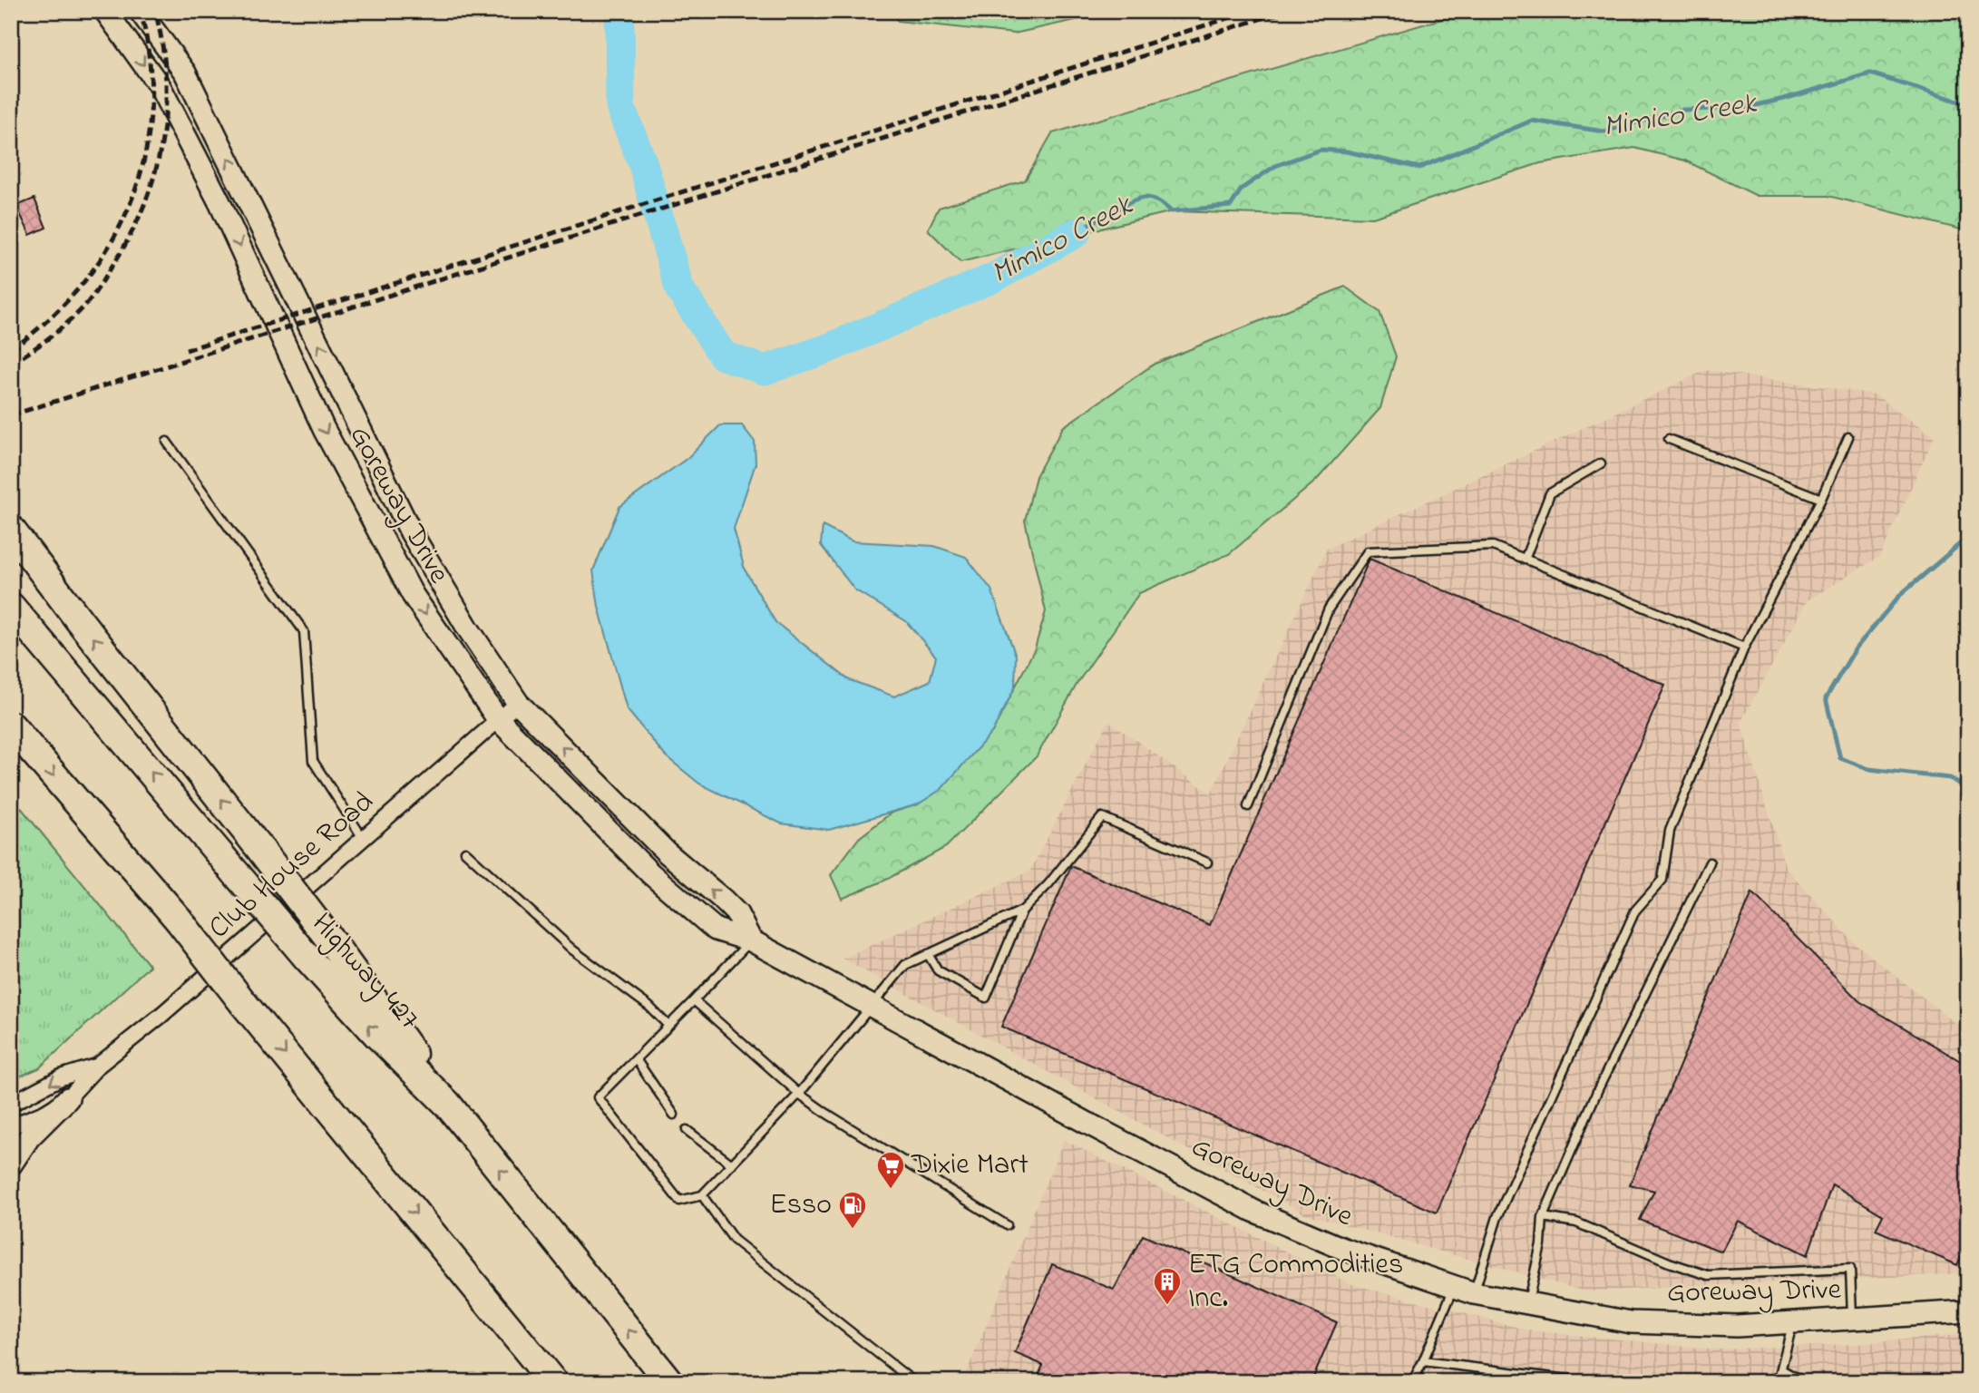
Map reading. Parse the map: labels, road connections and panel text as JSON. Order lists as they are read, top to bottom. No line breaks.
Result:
{"streets":{"highway":["Highway 427"],"main road":["Goreway Drive"],"street":["Club House Road"]},"crossings":[["Goreway Drive","Club House Road"]],"water":["Mimico Creek"],"places":{"supermarket":["Dixie Mart"],"fuel station":["Esso"],"building":["ETG Commodities Inc."]}}
